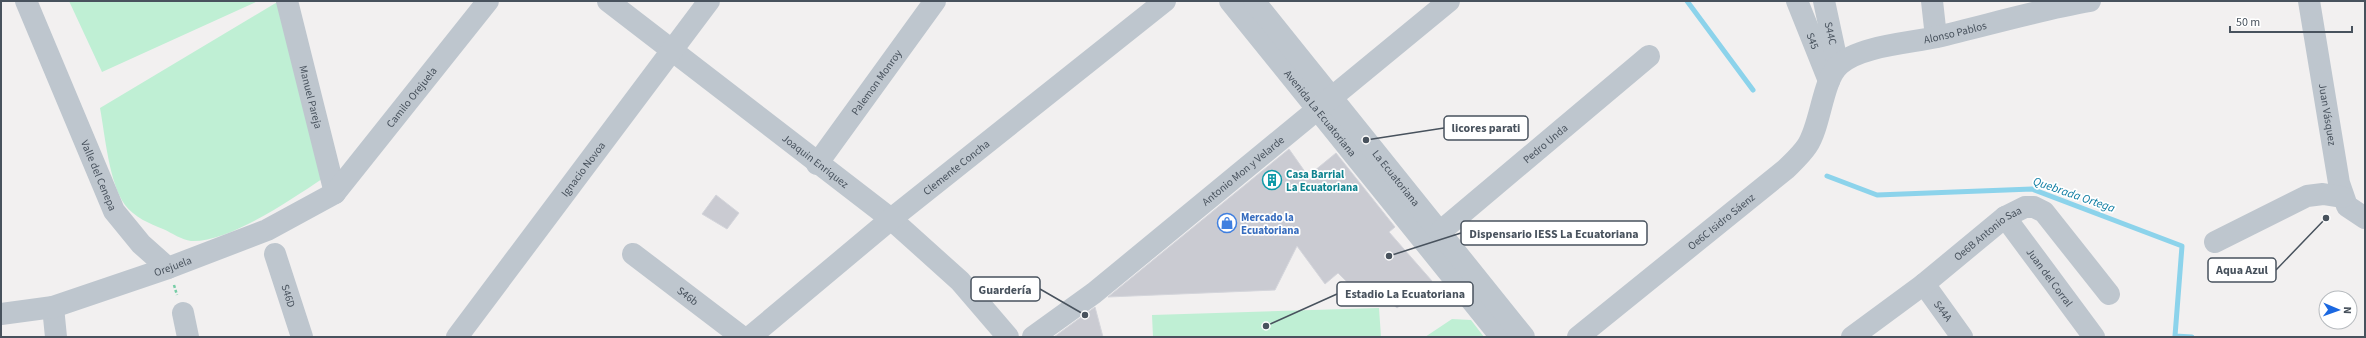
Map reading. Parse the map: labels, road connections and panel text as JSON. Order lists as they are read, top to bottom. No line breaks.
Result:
{"streets":{"street":["Alonso Pablos","S44C","S45","Palemon Monroy","Manuel Pareja","Camilo Orejuela","Avenida La Ecuatoriana","Juan Vásquez","Pedro Unda","Joaquin Enriquez","Clemente Concha","Ignacio Novoa","Antonio Mon y Velarde","Valle del Cenepa","La Ecuatoriana","Oe6C Isidro Sáenz","Oe6B Antonio Saa","Orejuela","Juan del Corral","S46D","S46b","S44A"]},"crossings":[["Alonso Pablos","S44C"],["Alonso Pablos","S45"],["Alonso Pablos","Oe6C Isidro Sáenz"],["S44C","S45"],["S44C","Oe6C Isidro Sáenz"],["S45","Oe6C Isidro Sáenz"],["Palemon Monroy","Joaquin Enriquez"],["Manuel Pareja","Camilo Orejuela"],["Manuel Pareja","Orejuela"],["Camilo Orejuela","Orejuela"],["Avenida La Ecuatoriana","Antonio Mon y Velarde"],["Avenida La Ecuatoriana","La Ecuatoriana"],["Pedro Unda","La Ecuatoriana"],["Joaquin Enriquez","Clemente Concha"],["Joaquin Enriquez","Ignacio Novoa"],["Antonio Mon y Velarde","La Ecuatoriana"],["Valle del Cenepa","Orejuela"],["Oe6B Antonio Saa","Juan del Corral"],["Oe6B Antonio Saa","S44A"]],"water":["Quebrada Ortega"],"places":{"other":["licores parati","Aqua Azul","Dispensario IESS La Ecuatoriana","Guardería","Estadio La Ecuatoriana"],"building":["Casa Barrial La Ecuatoriana"],"shop":["Mercado la Ecuatoriana"]},"scale_bar":"50 m","north":"right"}
